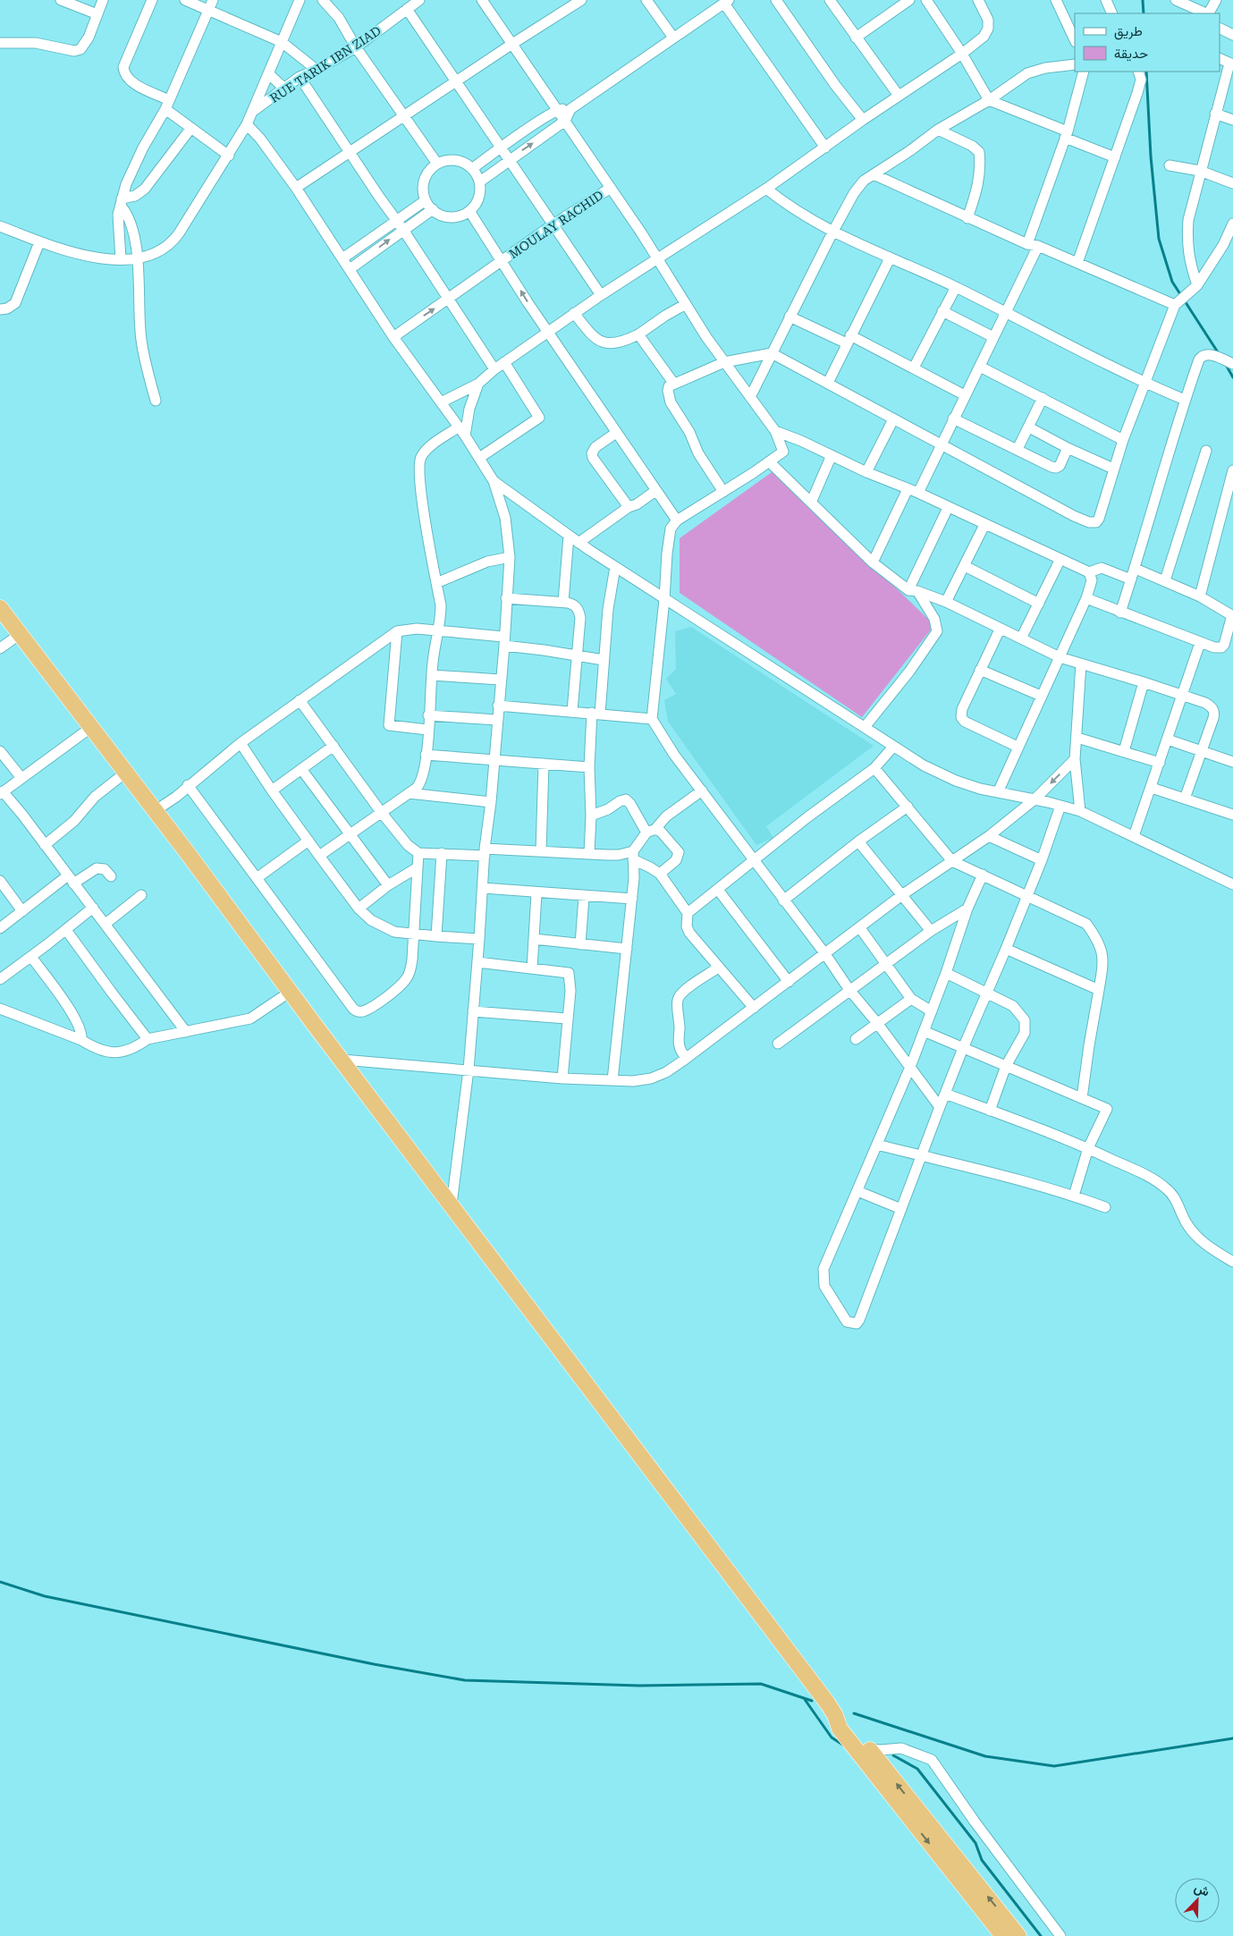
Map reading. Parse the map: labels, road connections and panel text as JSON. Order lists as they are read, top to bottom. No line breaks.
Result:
{"streets":{"street":["RUE TARIK IBN ZIAD","MOULAY RACHID"]},"legend":["طريق","حديقة"],"north":"top right"}
